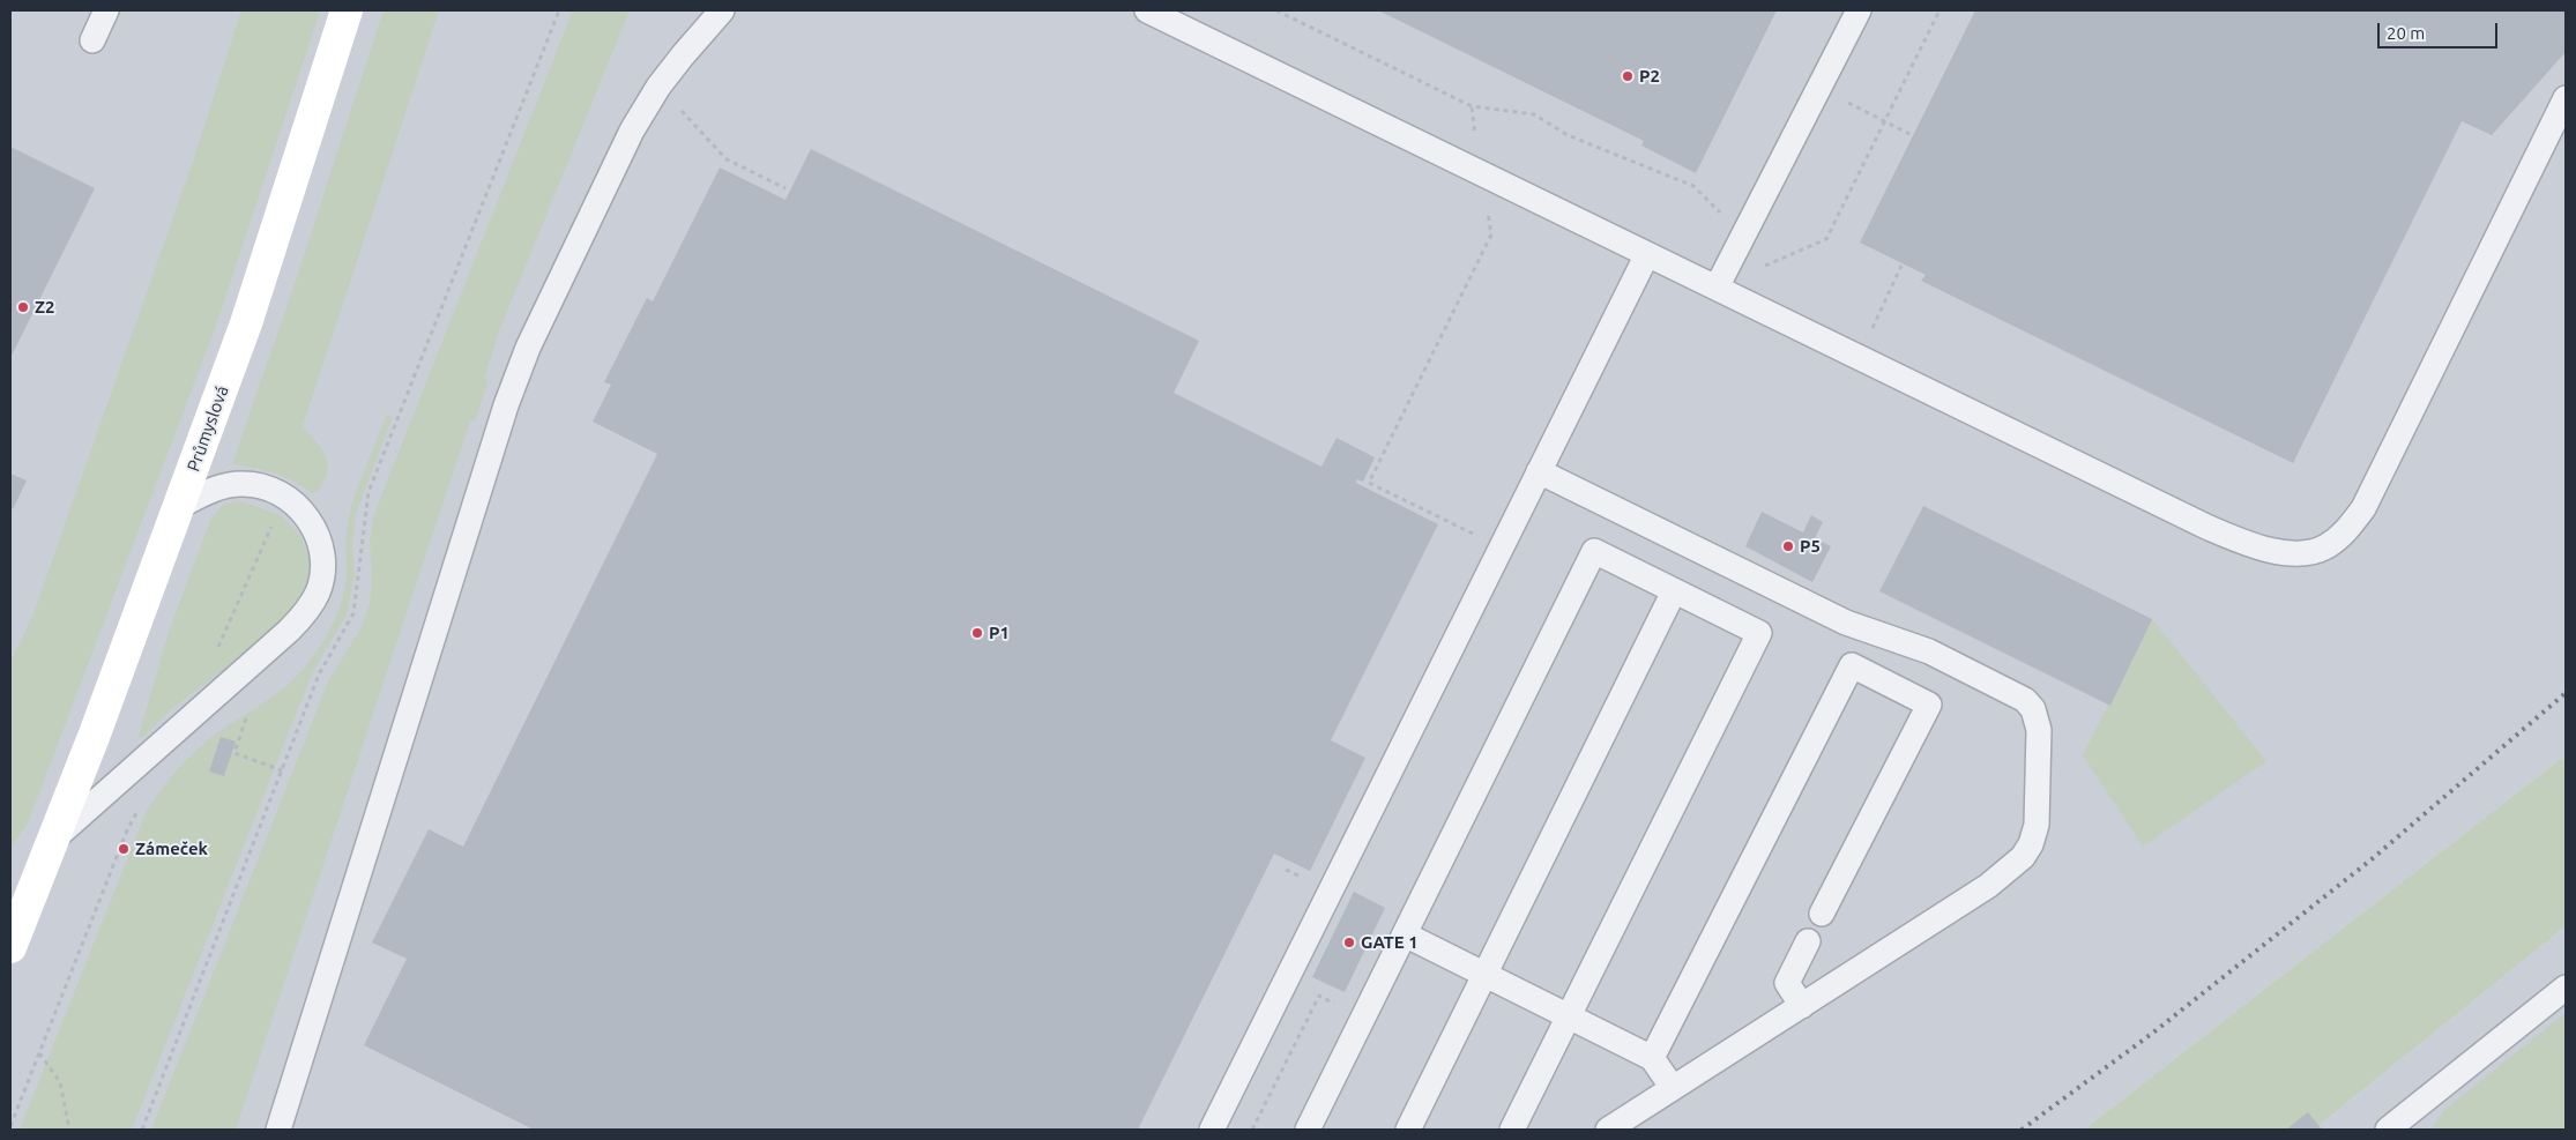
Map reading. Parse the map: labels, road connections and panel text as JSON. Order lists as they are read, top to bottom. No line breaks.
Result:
{"streets":{"main road":["Průmyslová"]},"places":["P2","Z2","P5","P1","Zámeček","GATE 1"],"scale_bar":"20 m"}
